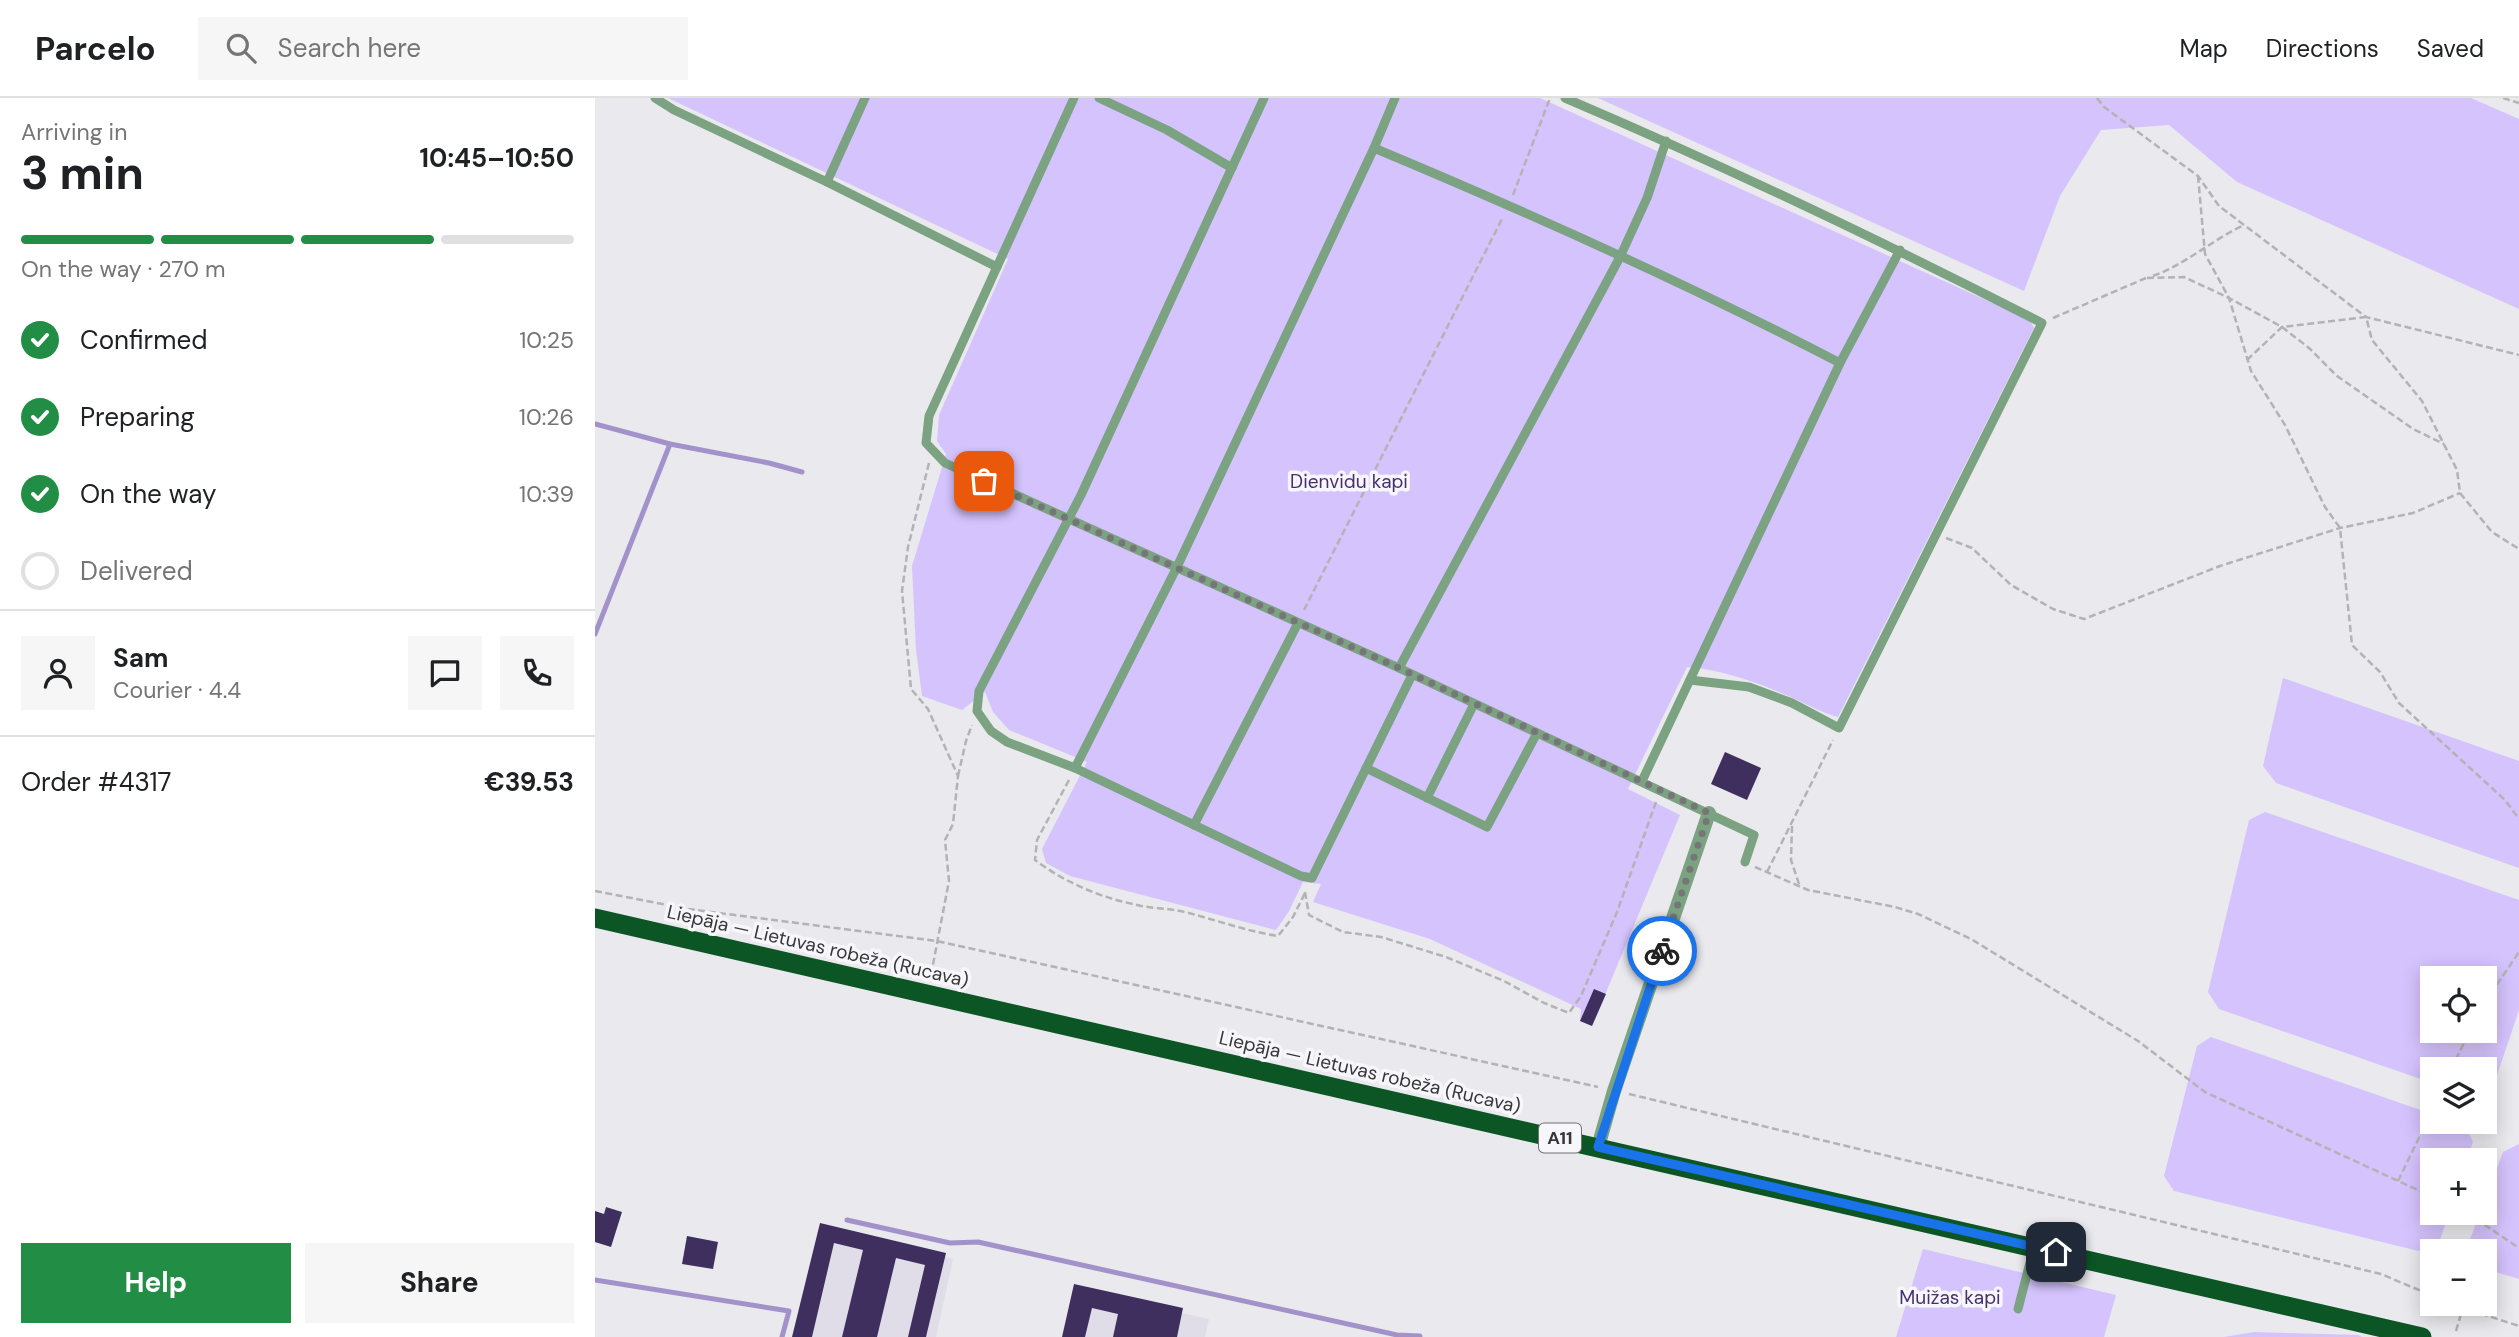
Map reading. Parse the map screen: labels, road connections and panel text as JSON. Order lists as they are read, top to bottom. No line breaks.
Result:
{"streets":{"highway":["Liepāja — Lietuvas robeža (Rucava)","A11"]},"parks":["Dienvidu kapi","Muižas kapi"],"page":{"header":"Parcelo","search":"Search here","nav":["Map","Directions","Saved"],"heading":["3 min","Arriving in","10:45–10:50"],"panel":["Sam","Courier · 4.4","Order #4317","€39.53"],"bar":"On the way · 270 m","list":[["Confirmed","10:25"],["Preparing","10:26"],["On the way","10:39"],"Delivered"],"map_buttons":["+","−"],"buttons":["Help","Share"]}}
